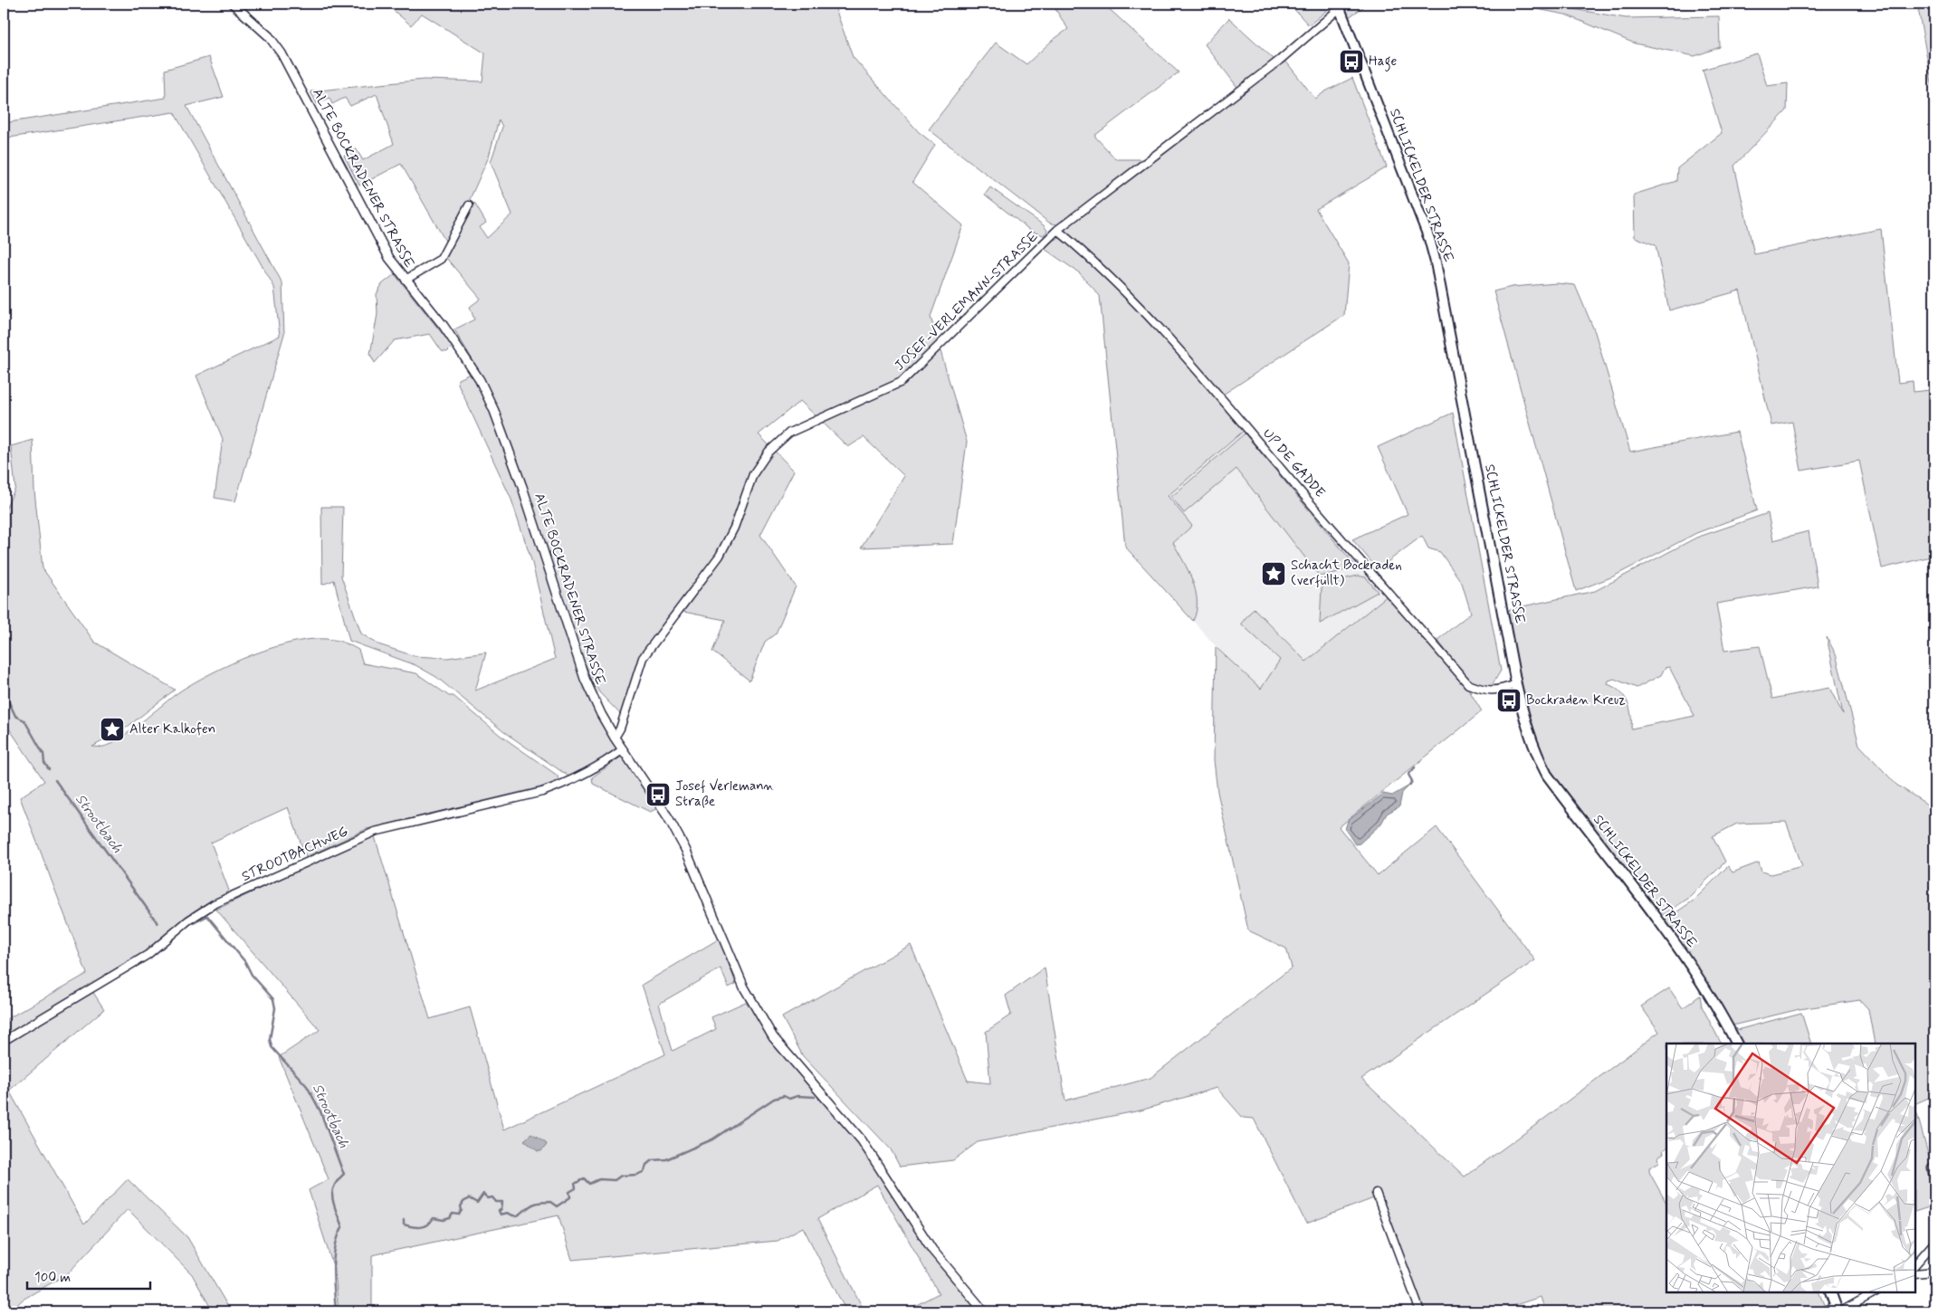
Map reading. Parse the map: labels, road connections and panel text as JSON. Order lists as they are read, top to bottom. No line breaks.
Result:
{"streets":{"main road":["SCHLICKELDER STRASSE"],"street":["ALTE BOCKRADENER STRASSE","JOSEF-VERLEMANN-STRASSE","UP DE GADDE","STROOTBACHWEG"]},"crossings":[["ALTE BOCKRADENER STRASSE","JOSEF-VERLEMANN-STRASSE"],["ALTE BOCKRADENER STRASSE","STROOTBACHWEG"],["SCHLICKELDER STRASSE","JOSEF-VERLEMANN-STRASSE"],["SCHLICKELDER STRASSE","UP DE GADDE"],["JOSEF-VERLEMANN-STRASSE","UP DE GADDE"]],"water":["Strootbach"],"places":{"bus stop":["Hage","Bockraden Kreuz","Josef Verlemann Straße"],"place":["Schacht Bockraden (verfüllt)","Alter Kalkofen"]},"scale_bar":"100 m"}
